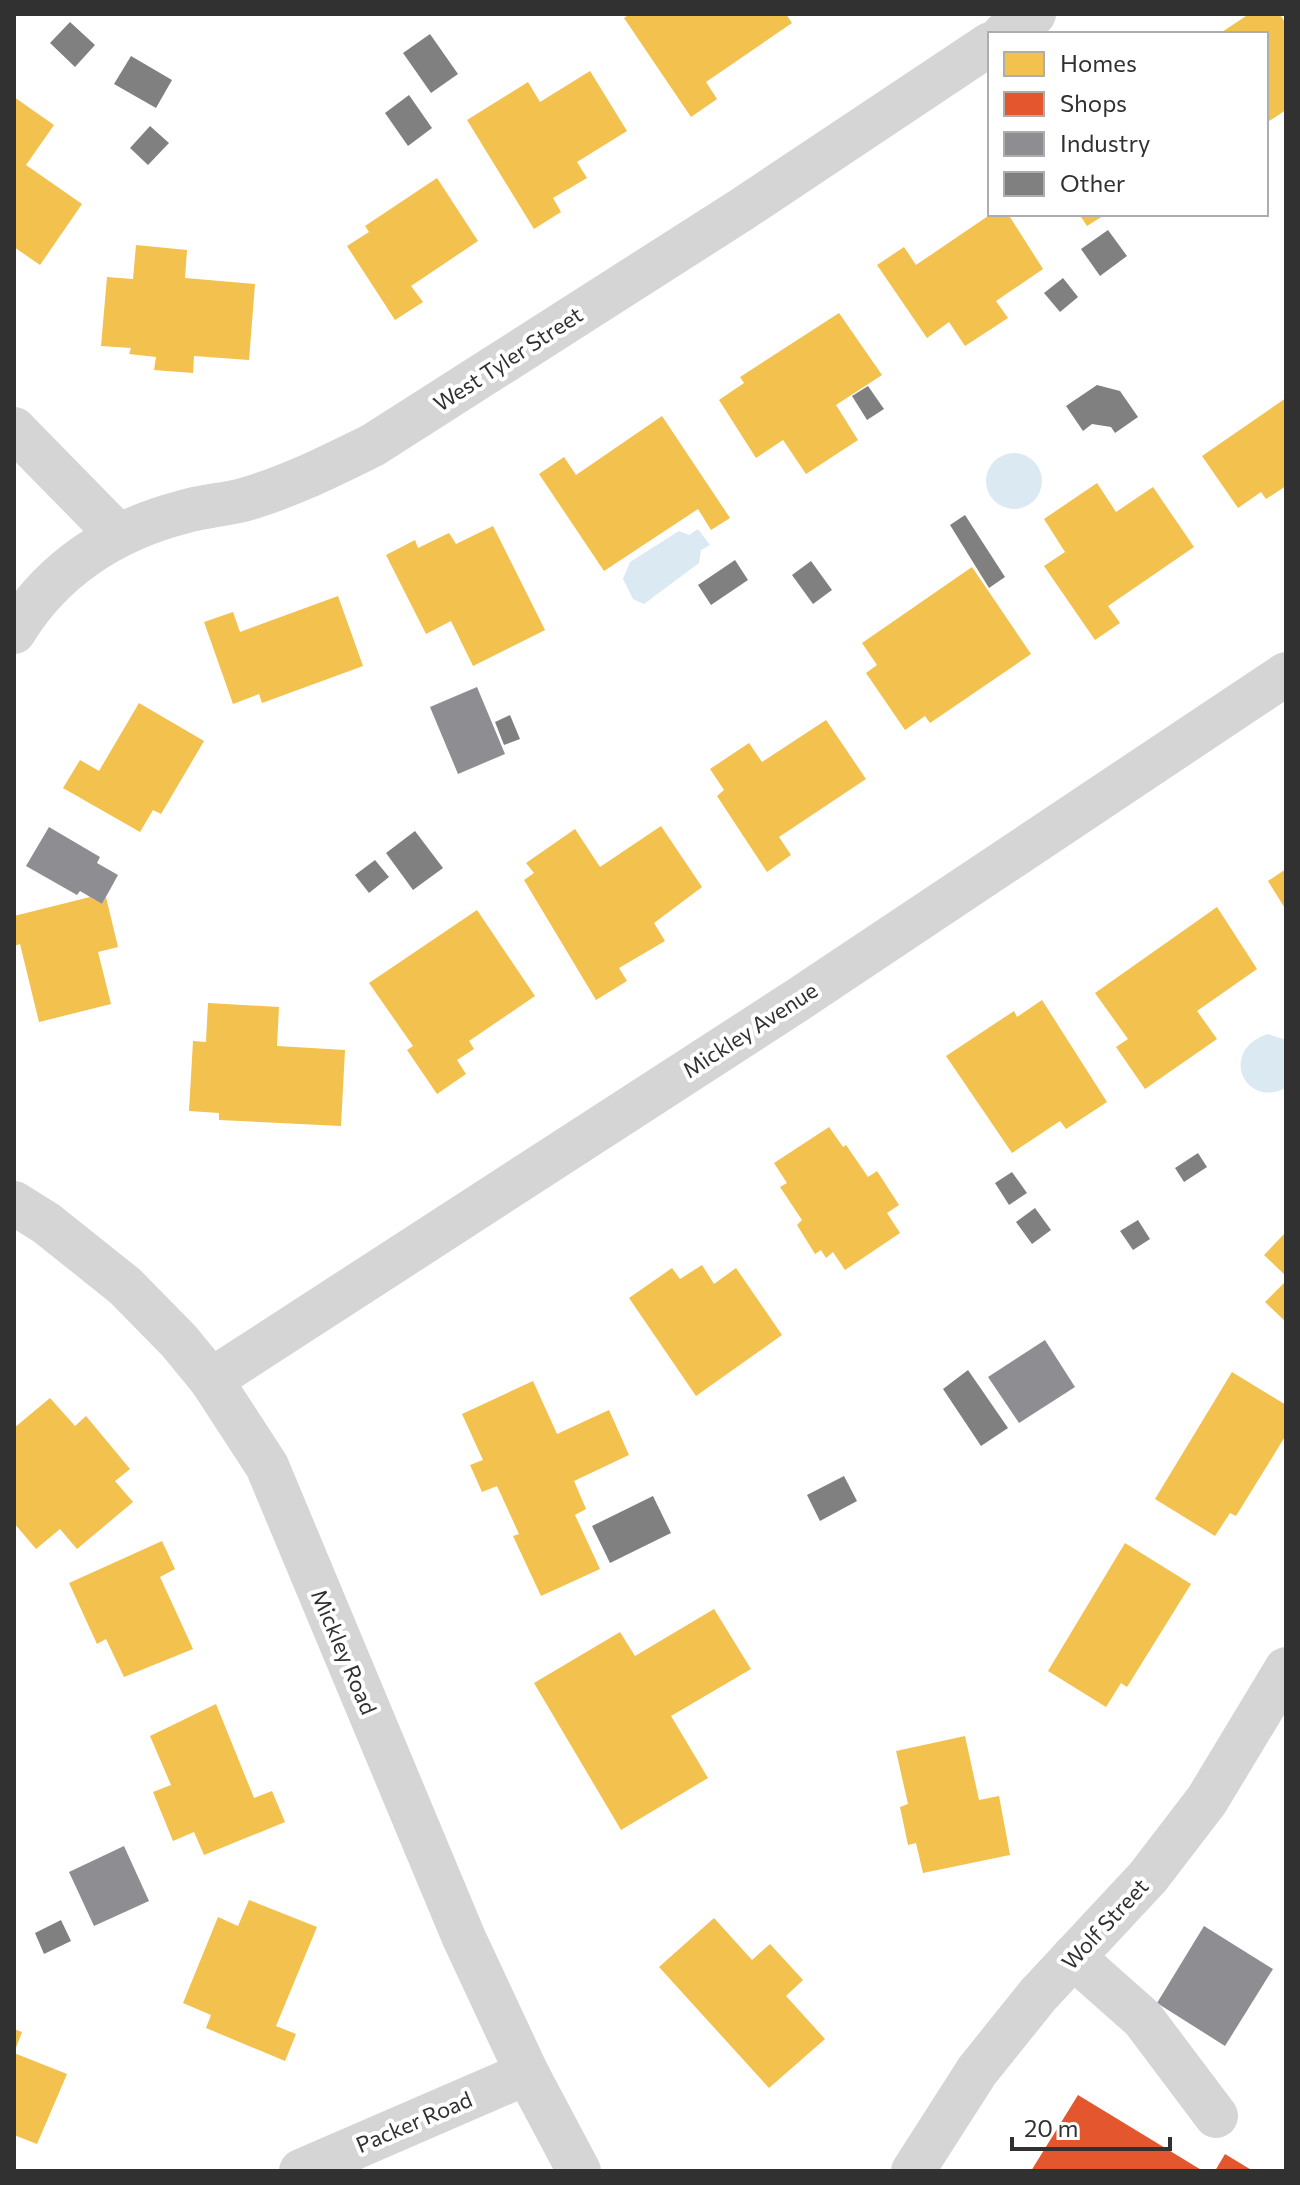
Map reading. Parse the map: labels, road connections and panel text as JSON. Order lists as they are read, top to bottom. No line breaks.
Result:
{"streets":{"street":["West Tyler Street","Mickley Avenue","Mickley Road","Wolf Street","Packer Road"]},"crossings":[["Mickley Avenue","Mickley Road"],["Mickley Road","Packer Road"]],"legend":["Homes","Shops","Industry","Other"],"scale_bar":"20 m"}
